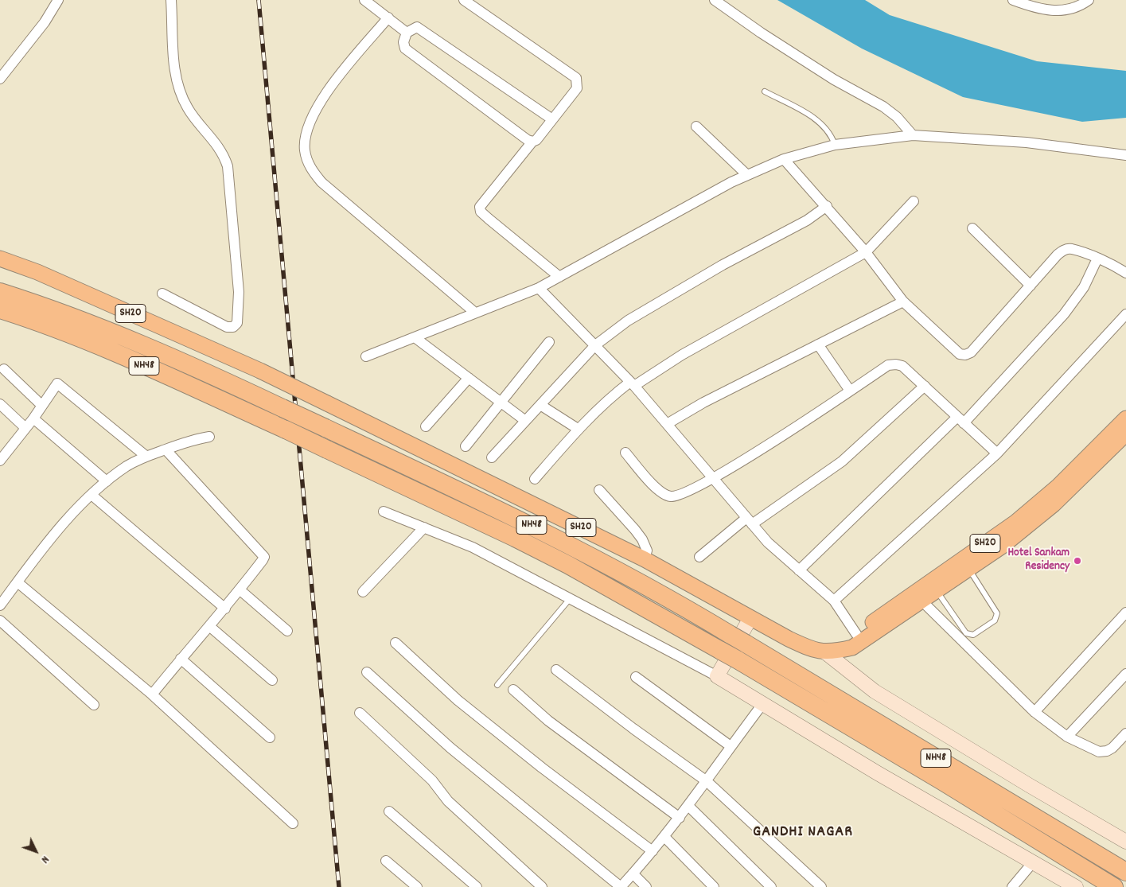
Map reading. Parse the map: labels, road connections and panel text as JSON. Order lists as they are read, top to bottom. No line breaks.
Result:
{"streets":{"highway":["NH48"],"main road":["SH20"]},"districts":["GANDHI NAGAR"],"places":["Hotel Sankam Residency"],"north":"bottom right"}
